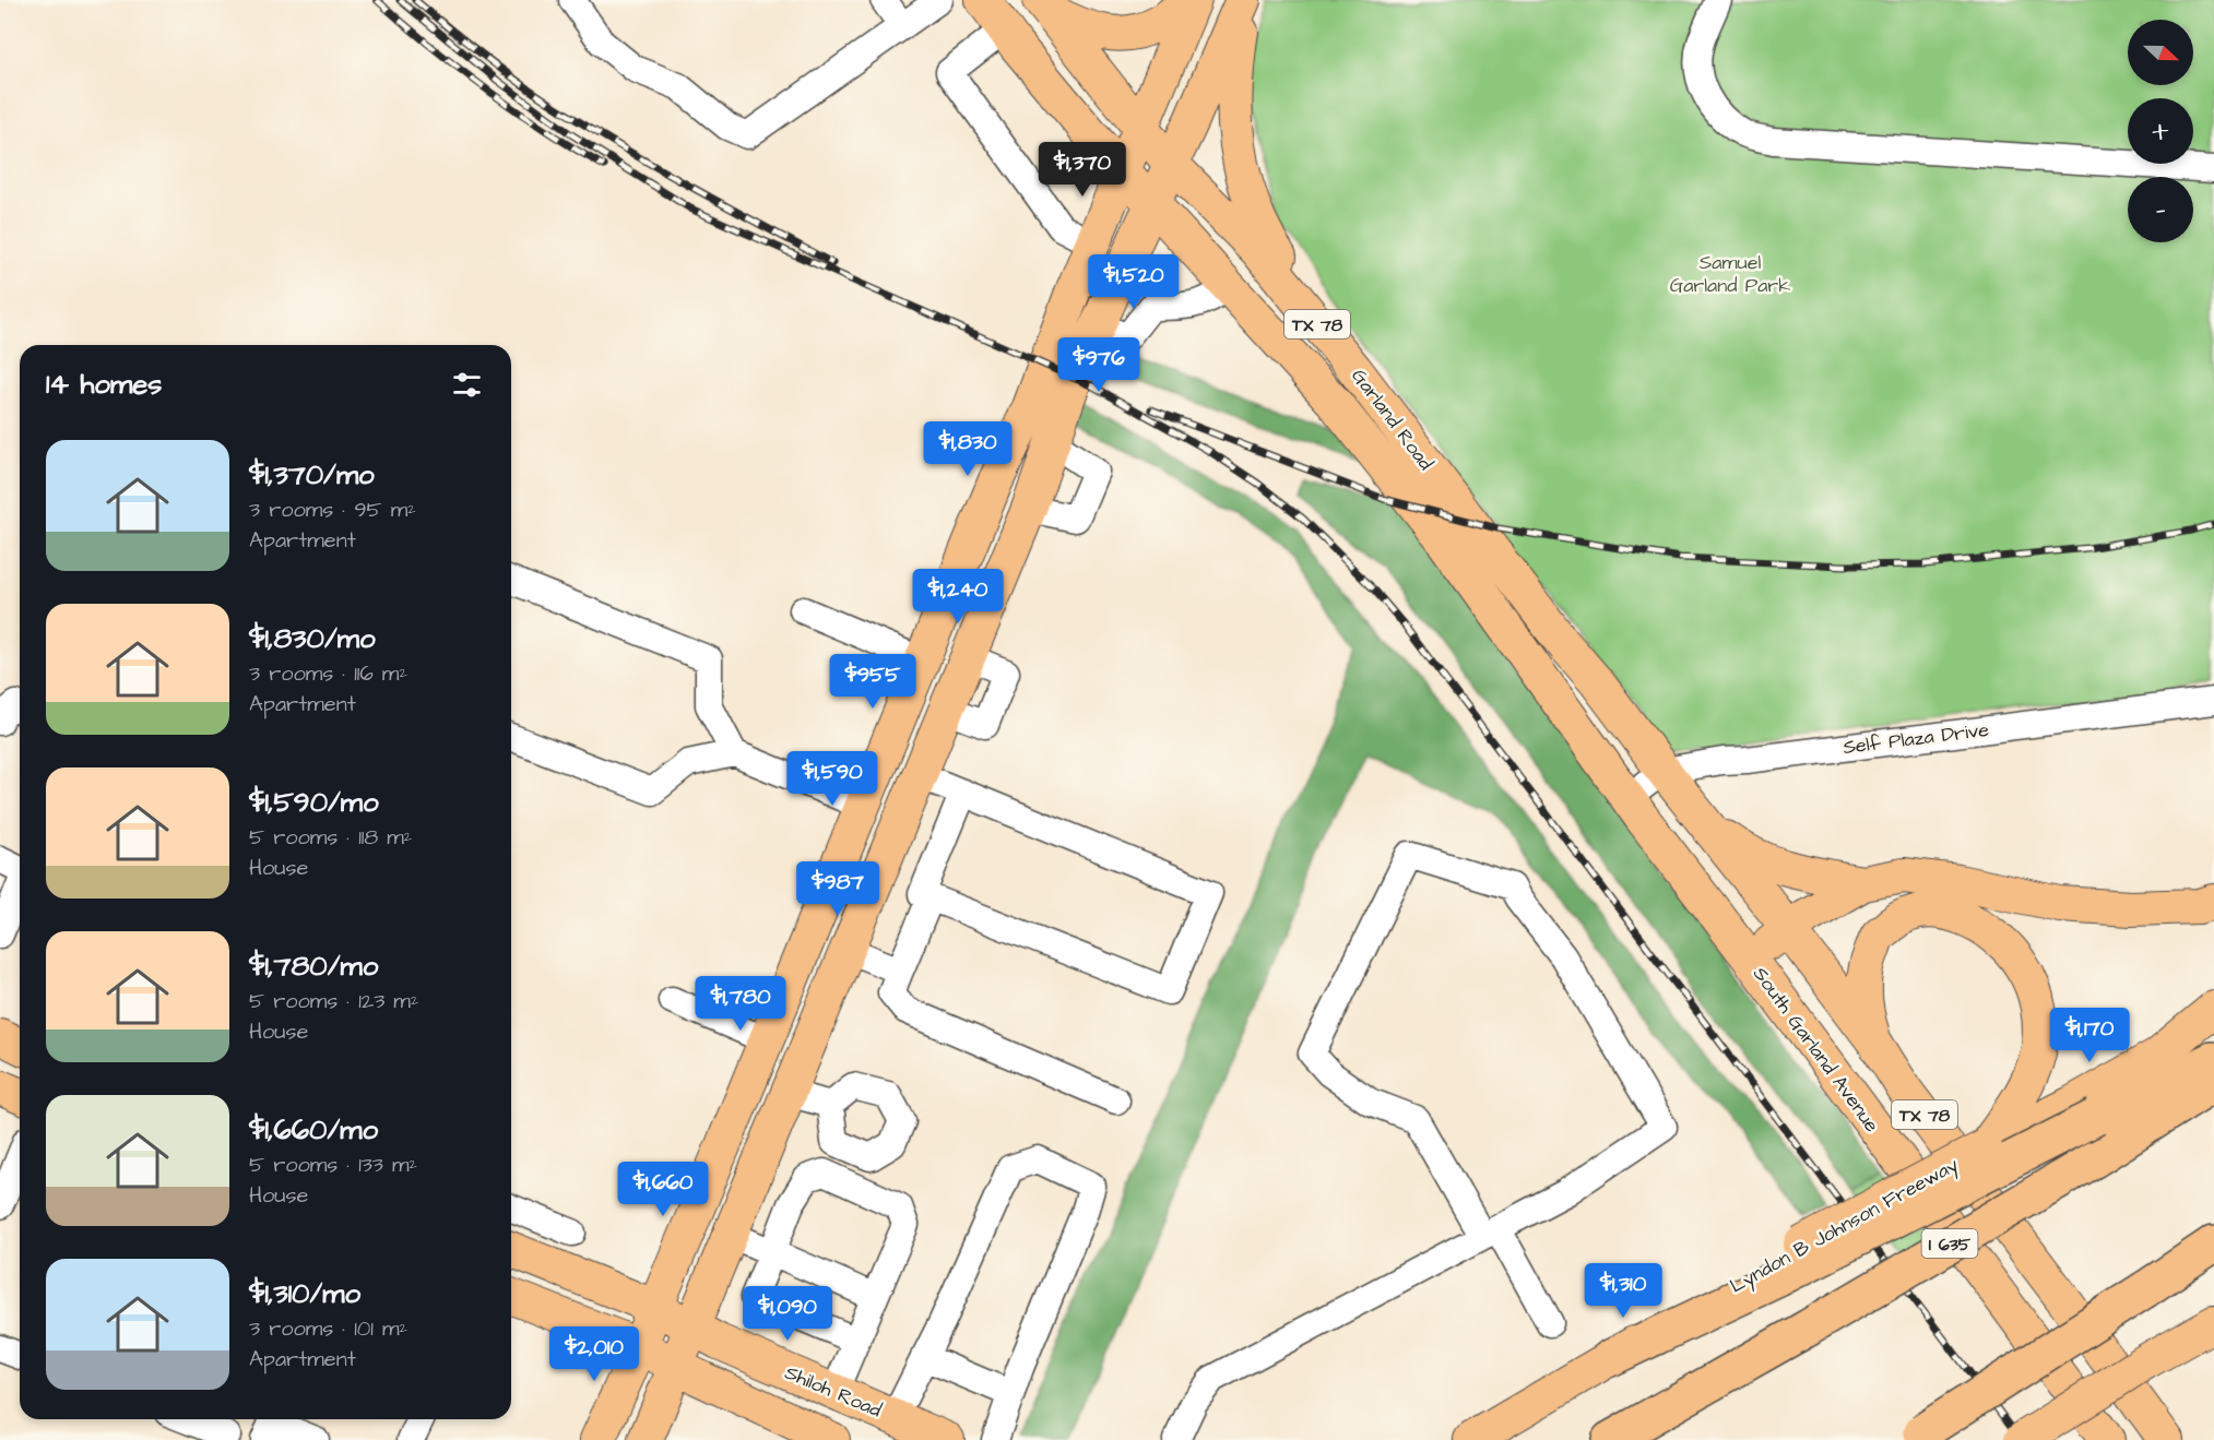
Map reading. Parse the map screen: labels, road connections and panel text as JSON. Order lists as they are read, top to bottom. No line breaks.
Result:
{"streets":{"highway":["I 635"],"main road":["TX 78","Garland Road","South Garland Avenue","Lyndon B Johnson Freeway","Shiloh Road"],"street":["Self Plaza Drive"]},"crossings":[["TX 78","Garland Road"],["Garland Road","Self Plaza Drive"],["Garland Road","South Garland Avenue"],["Self Plaza Drive","South Garland Avenue"]],"parks":["Samuel Garland Park"],"north":"right","page":{"map_buttons":["+","−"],"price":["$1,370","$1,520","$976","$1,830","$1,240","$955","$1,590","$987","$1,780","$1,170","$1,660","$1,310","$1,090","$2,010"],"heading":"14 homes","list":[{"name":"$1,370/mo","note":"3 rooms · 95 m² · Apartment"},{"name":"$1,830/mo","note":"3 rooms · 116 m² · Apartment"},{"name":"$1,590/mo","note":"5 rooms · 118 m² · House"},{"name":"$1,780/mo","note":"5 rooms · 123 m² · House"},{"name":"$1,660/mo","note":"5 rooms · 133 m² · House"},{"name":"$1,310/mo","note":"3 rooms · 101 m² · Apartment"}]}}
